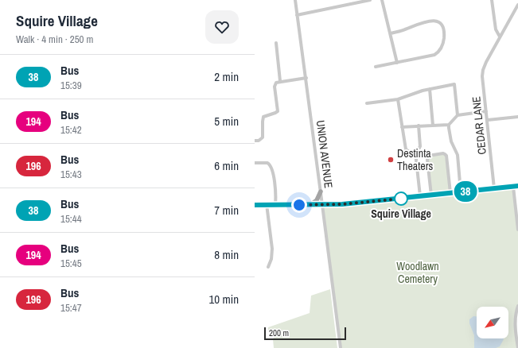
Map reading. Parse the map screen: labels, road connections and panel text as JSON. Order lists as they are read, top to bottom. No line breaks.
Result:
{"streets":{"street":["CEDAR LANE","UNION AVENUE"]},"parks":["Woodlawn Cemetery"],"places":["Destinta Theaters","Squire Village"],"lines":["bus line 38"],"scale_bar":"200 m","north":"bottom left","page":{"heading":["Squire Village","Walk · 4 min · 250 m"],"on_map":"38","list":[{"mark":"38","name":"Bus","note":"15:39","value":"2 min"},{"mark":"194","name":"Bus","note":"15:42","value":"5 min"},{"mark":"196","name":"Bus","note":"15:43","value":"6 min"},{"mark":"38","name":"Bus","note":"15:44","value":"7 min"},{"mark":"194","name":"Bus","note":"15:45","value":"8 min"},{"mark":"196","name":"Bus","note":"15:47","value":"10 min"}],"scale":"200 m"}}
